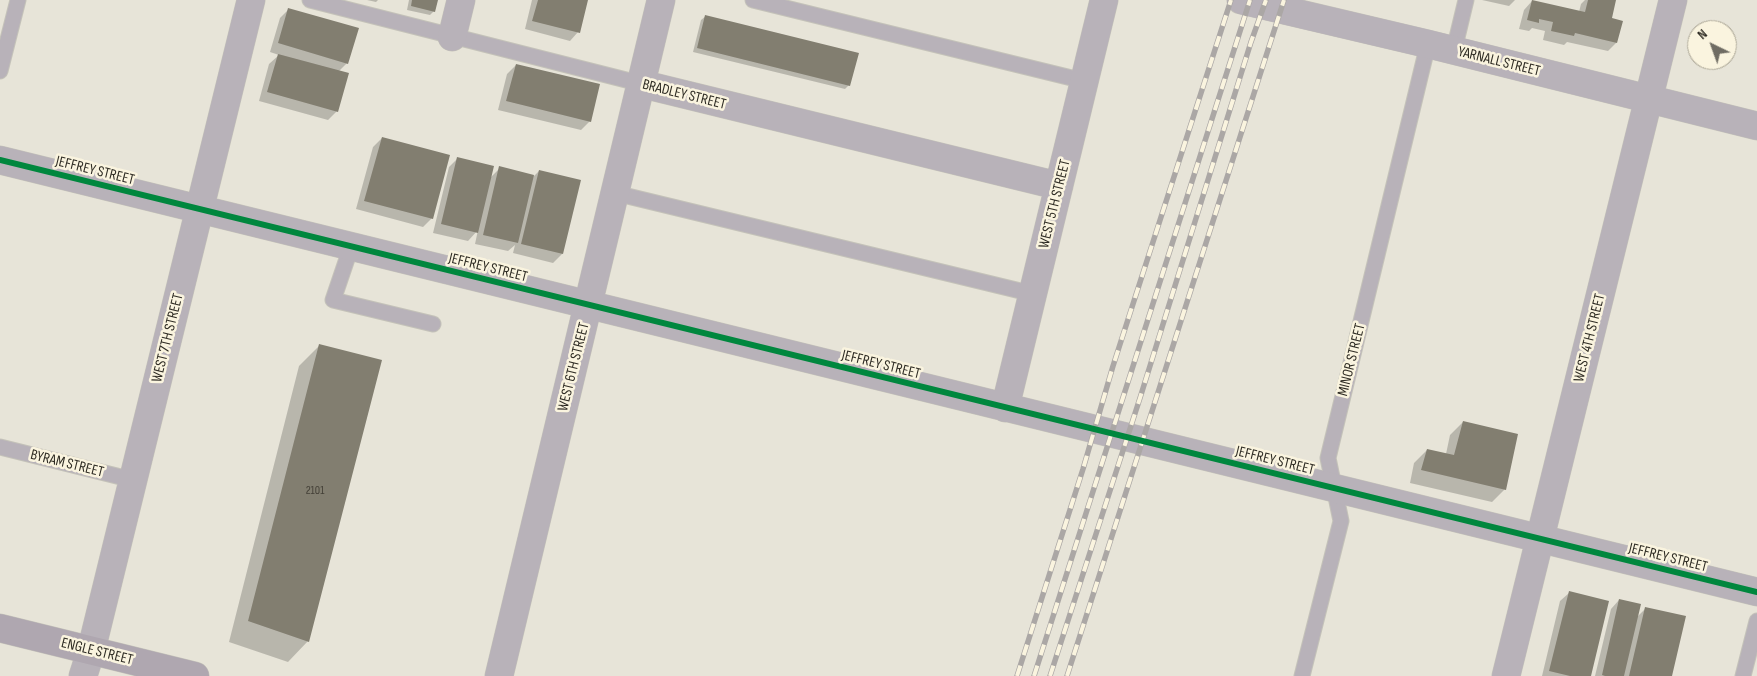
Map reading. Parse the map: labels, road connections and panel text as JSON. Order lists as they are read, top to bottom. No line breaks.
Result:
{"streets":{"street":["YARNALL STREET","BRADLEY STREET","JEFFREY STREET","WEST 5TH STREET","WEST 7TH STREET","WEST 4TH STREET","WEST 6TH STREET","ENGLE STREET"],"lane":["MINOR STREET","BYRAM STREET"]},"crossings":[["YARNALL STREET","WEST 4TH STREET"],["YARNALL STREET","MINOR STREET"],["BRADLEY STREET","WEST 5TH STREET"],["BRADLEY STREET","WEST 6TH STREET"],["JEFFREY STREET","WEST 5TH STREET"],["JEFFREY STREET","WEST 7TH STREET"],["JEFFREY STREET","WEST 4TH STREET"],["JEFFREY STREET","MINOR STREET"],["JEFFREY STREET","WEST 6TH STREET"],["WEST 7TH STREET","BYRAM STREET"],["WEST 7TH STREET","ENGLE STREET"]],"house_numbers":["2101"],"north":"top left"}
